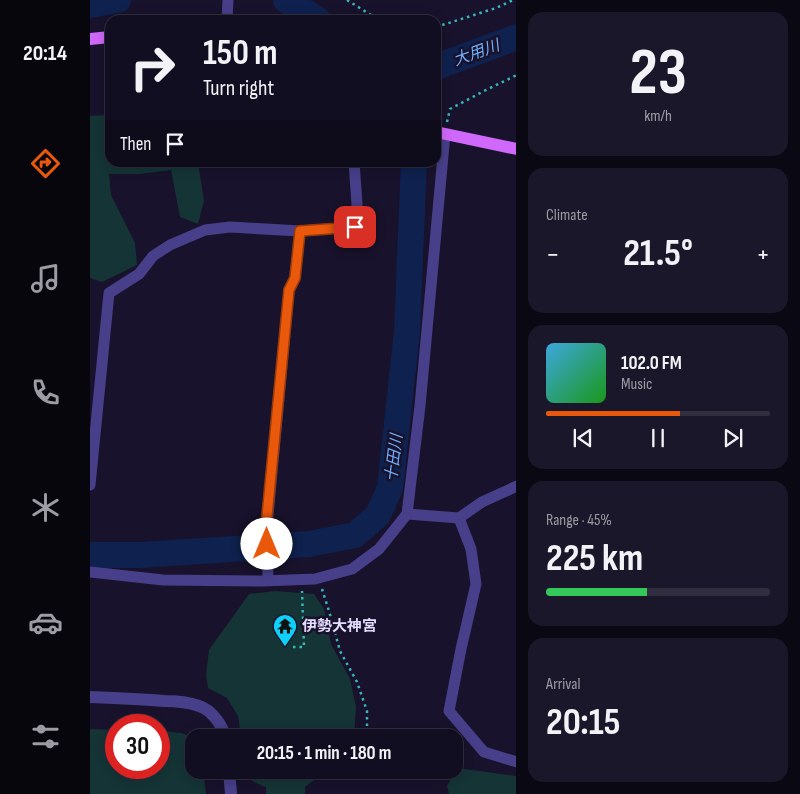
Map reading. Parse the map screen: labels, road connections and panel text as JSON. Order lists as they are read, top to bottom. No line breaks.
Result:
{"water":["大用川","十田川"],"places":{"temple":["伊勢大神宮"]},"page":{"tabs":"20:14","tile":[["23","km/h"],"Climate",["Range · 45%","225 km"],["Arrival","20:15"]],"turn":["150 m","Turn right"],"then":"Then","heat":["−","21.5°","+"],"song":["102.0 FM","Music"],"limit":"30","trip":"20:15 · 1 min · 180 m"}}
